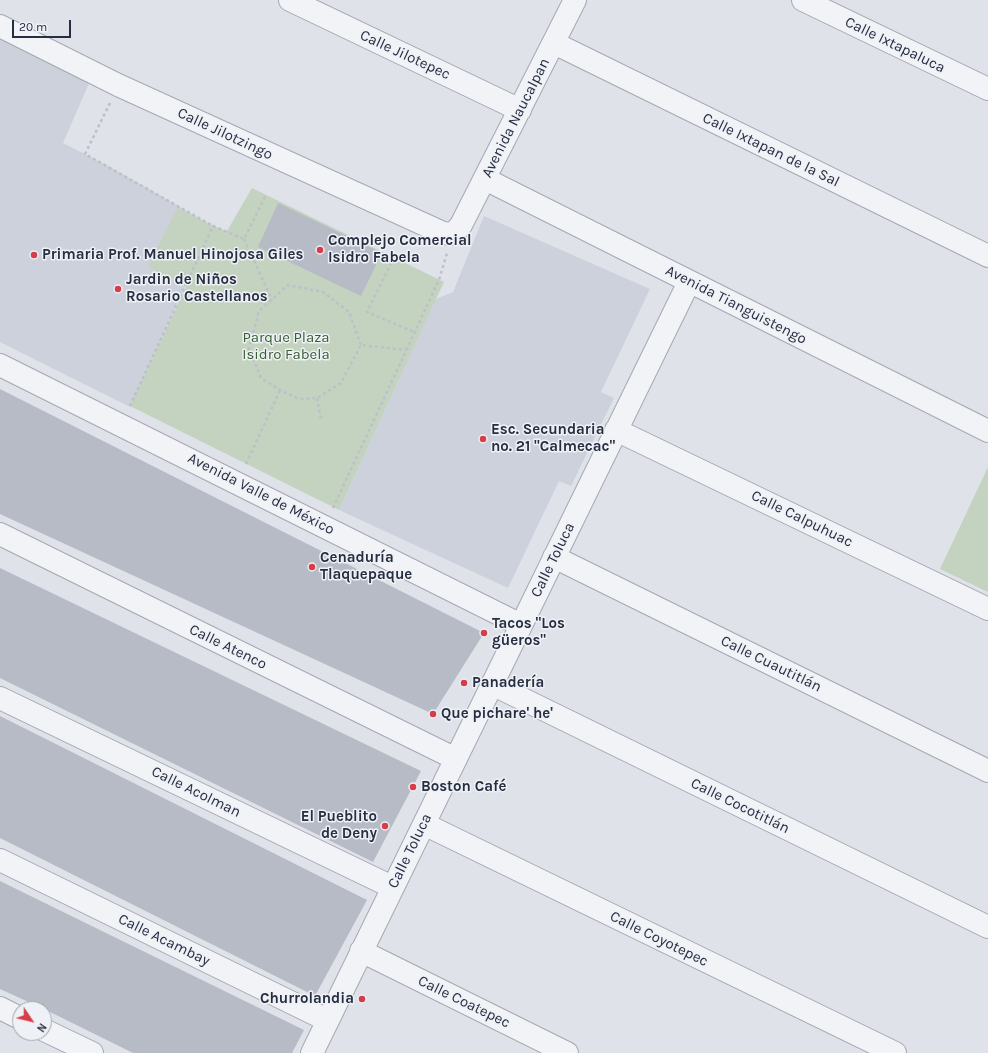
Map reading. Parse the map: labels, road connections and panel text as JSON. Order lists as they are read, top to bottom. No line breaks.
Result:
{"streets":{"street":["Calle Ixtapaluca","Calle Jilotepec","Avenida Naucalpan","Calle Jilotzingo","Calle Ixtapan de la Sal","Avenida Tianguistengo","Avenida Valle de México","Calle Calpuhuac","Calle Toluca","Calle Atenco","Calle Cuautitlán","Calle Acolman","Calle Cocotitlán","Calle Coyotepec","Calle Acambay","Calle Coatepec"]},"crossings":[["Calle Jilotepec","Avenida Naucalpan"],["Avenida Naucalpan","Calle Jilotzingo"],["Avenida Naucalpan","Calle Ixtapan de la Sal"],["Avenida Naucalpan","Avenida Tianguistengo"],["Avenida Tianguistengo","Calle Toluca"],["Avenida Valle de México","Calle Toluca"],["Calle Calpuhuac","Calle Toluca"],["Calle Toluca","Calle Atenco"],["Calle Toluca","Calle Cuautitlán"],["Calle Toluca","Calle Acolman"],["Calle Toluca","Calle Cocotitlán"],["Calle Toluca","Calle Coyotepec"],["Calle Toluca","Calle Acambay"],["Calle Toluca","Calle Coatepec"]],"parks":["Parque Plaza Isidro Fabela"],"places":["Complejo Comercial Isidro Fabela","Primaria Prof. Manuel Hinojosa Giles","Jardin de Niños Rosario Castellanos","Esc. Secundaria no. 21 \"Calmecac\"","Cenaduría Tlaquepaque","Tacos \"Los güeros\"","Panadería","Que pichare' he'","Boston Café","El Pueblito de Deny","Churrolandia"],"scale_bar":"20 m","north":"bottom right"}
